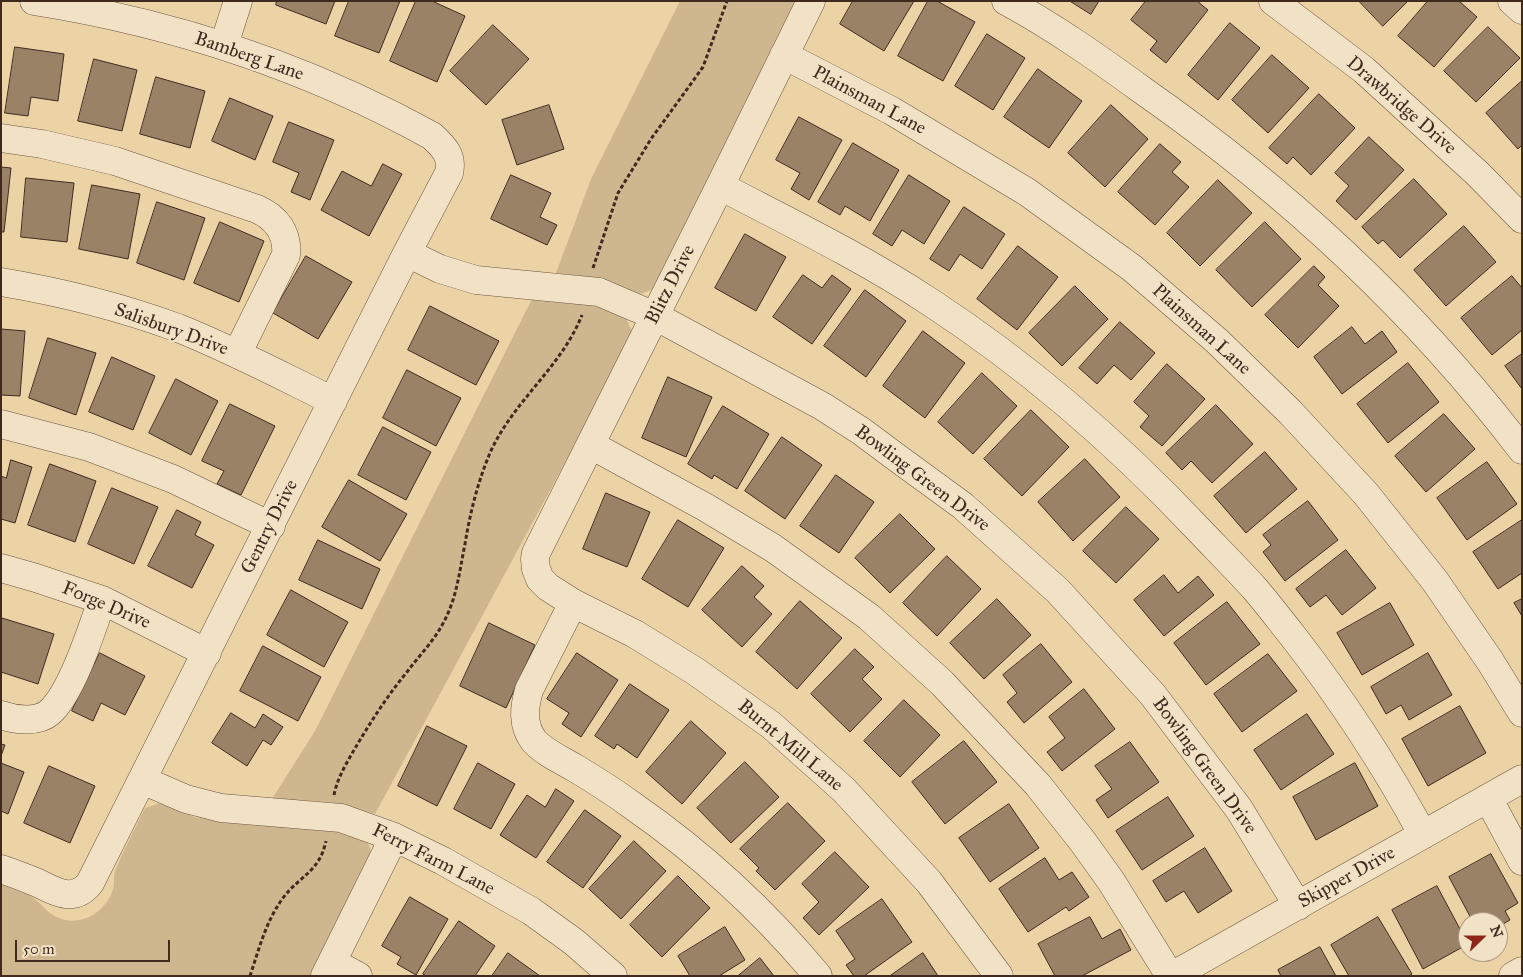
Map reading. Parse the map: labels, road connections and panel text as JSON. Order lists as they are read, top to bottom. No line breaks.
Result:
{"streets":{"street":["Bamberg Lane","Plainsman Lane","Drawbridge Drive","Blitz Drive","Salisbury Drive","Bowling Green Drive","Gentry Drive","Forge Drive","Burnt Mill Lane","Ferry Farm Lane","Skipper Drive"]},"crossings":[["Bamberg Lane","Gentry Drive"],["Plainsman Lane","Blitz Drive"],["Blitz Drive","Bowling Green Drive"],["Blitz Drive","Burnt Mill Lane"],["Salisbury Drive","Gentry Drive"],["Bowling Green Drive","Gentry Drive"],["Bowling Green Drive","Skipper Drive"],["Gentry Drive","Forge Drive"],["Gentry Drive","Ferry Farm Lane"]],"scale_bar":"50 m","north":"right"}
